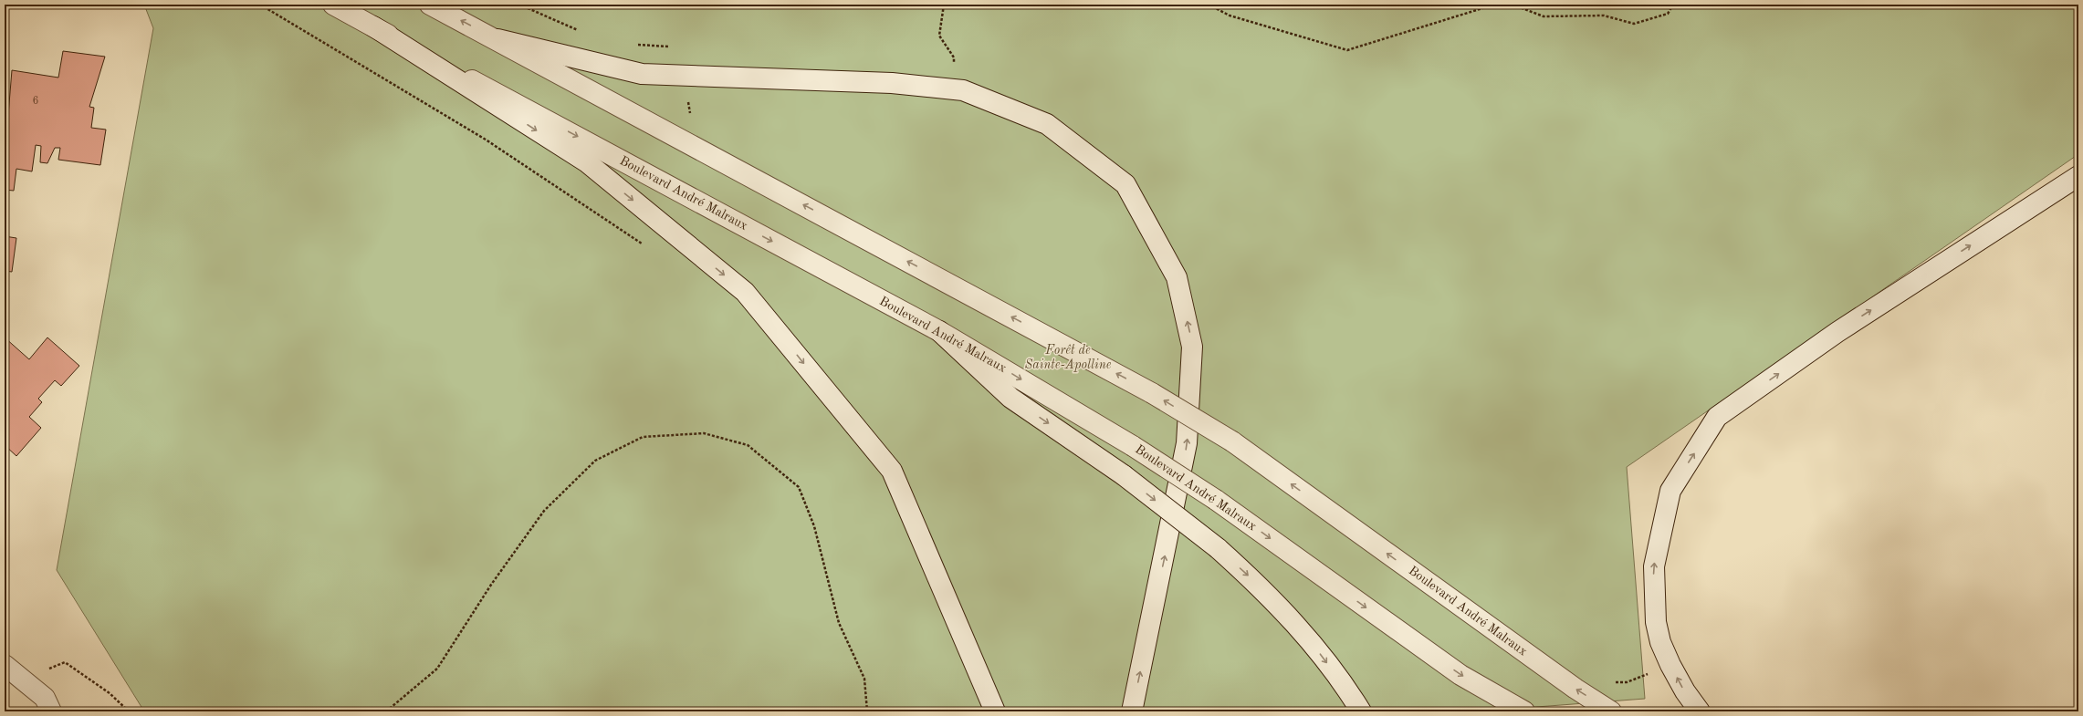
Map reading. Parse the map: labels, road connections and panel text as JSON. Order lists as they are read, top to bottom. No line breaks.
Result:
{"streets":{"main road":["Boulevard André Malraux"]},"parks":["Forêt de Sainte-Apolline"],"house_numbers":["6"]}
